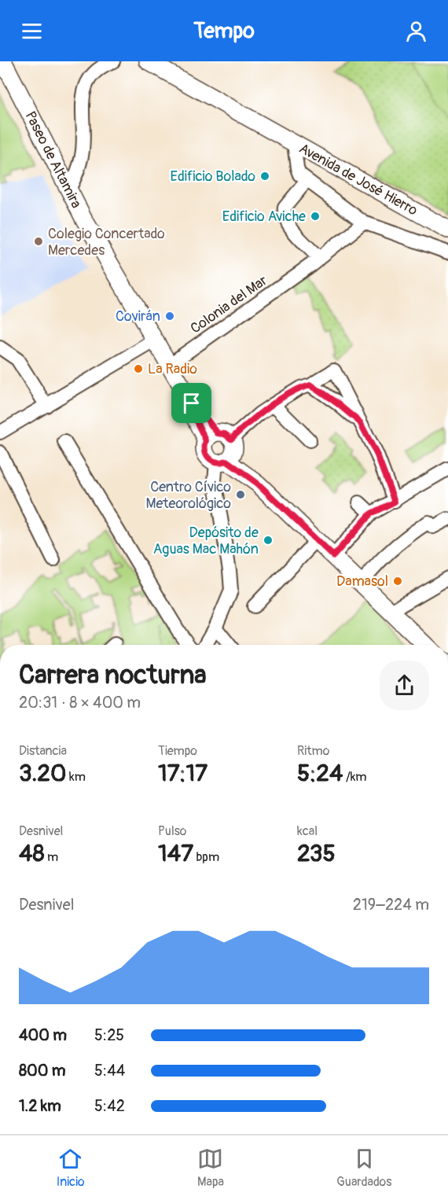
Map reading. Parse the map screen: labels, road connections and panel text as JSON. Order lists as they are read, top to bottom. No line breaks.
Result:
{"streets":{"main road":["Paseo de Altamira","Avenida de José Hierro"],"street":["Colonia del Mar"]},"crossings":[["Paseo de Altamira","Colonia del Mar"],["Avenida de José Hierro","Colonia del Mar"]],"places":["Edificio Bolado","Edificio Aviche","Colegio Concertado Mercedes","Covirán","La Radio","Centro Cívico Meteorológico","Depósito de Aguas Mac Mahón","Damasol"],"page":{"header":"Tempo","heading":["Carrera nocturna","20:31 · 8 × 400 m"],"stats":[["Distancia","3.20 km"],["Tiempo","17:17"],["Ritmo","5:24 /km"],["Desnivel","48 m"],["Pulso","147 bpm"],["kcal","235"]],"chart":["Desnivel","219–224 m"],"list":[{"name":"400 m","note":"5:25"},{"name":"800 m","note":"5:44"},{"name":"1.2 km","note":"5:42"}],"tabs":["Inicio","Mapa","Guardados"]}}
